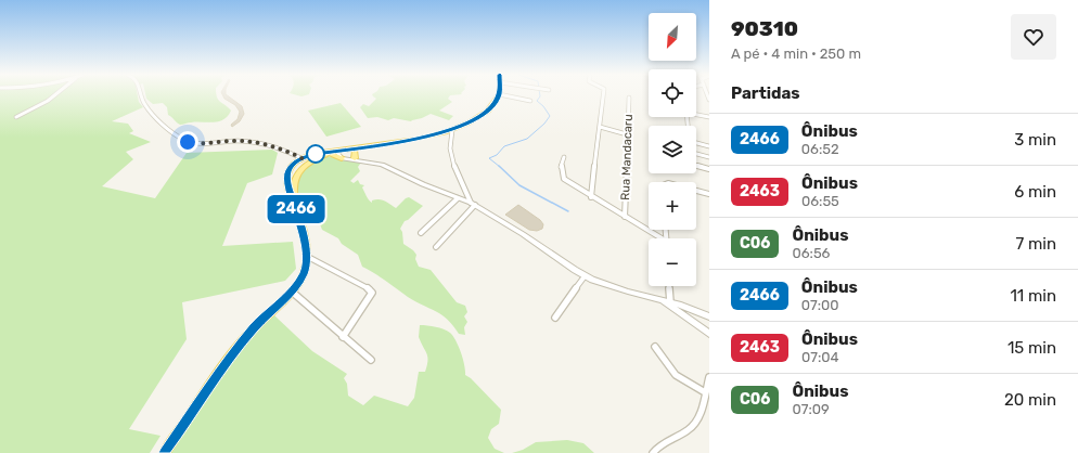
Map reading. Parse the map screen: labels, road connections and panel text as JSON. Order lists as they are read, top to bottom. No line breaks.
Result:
{"streets":{"street":["Rua Mandacaru"]},"lines":["bus line 2466"],"north":"bottom left","page":{"on_map":"2466","heading":[["90310","A pé · 4 min · 250 m"],"Partidas"],"map_buttons":["+","−"],"list":[{"mark":"2466","name":"Ônibus","note":"06:52","value":"3 min"},{"mark":"2463","name":"Ônibus","note":"06:55","value":"6 min"},{"mark":"C06","name":"Ônibus","note":"06:56","value":"7 min"},{"mark":"2466","name":"Ônibus","note":"07:00","value":"11 min"},{"mark":"2463","name":"Ônibus","note":"07:04","value":"15 min"},{"mark":"C06","name":"Ônibus","note":"07:09","value":"20 min"}]}}
